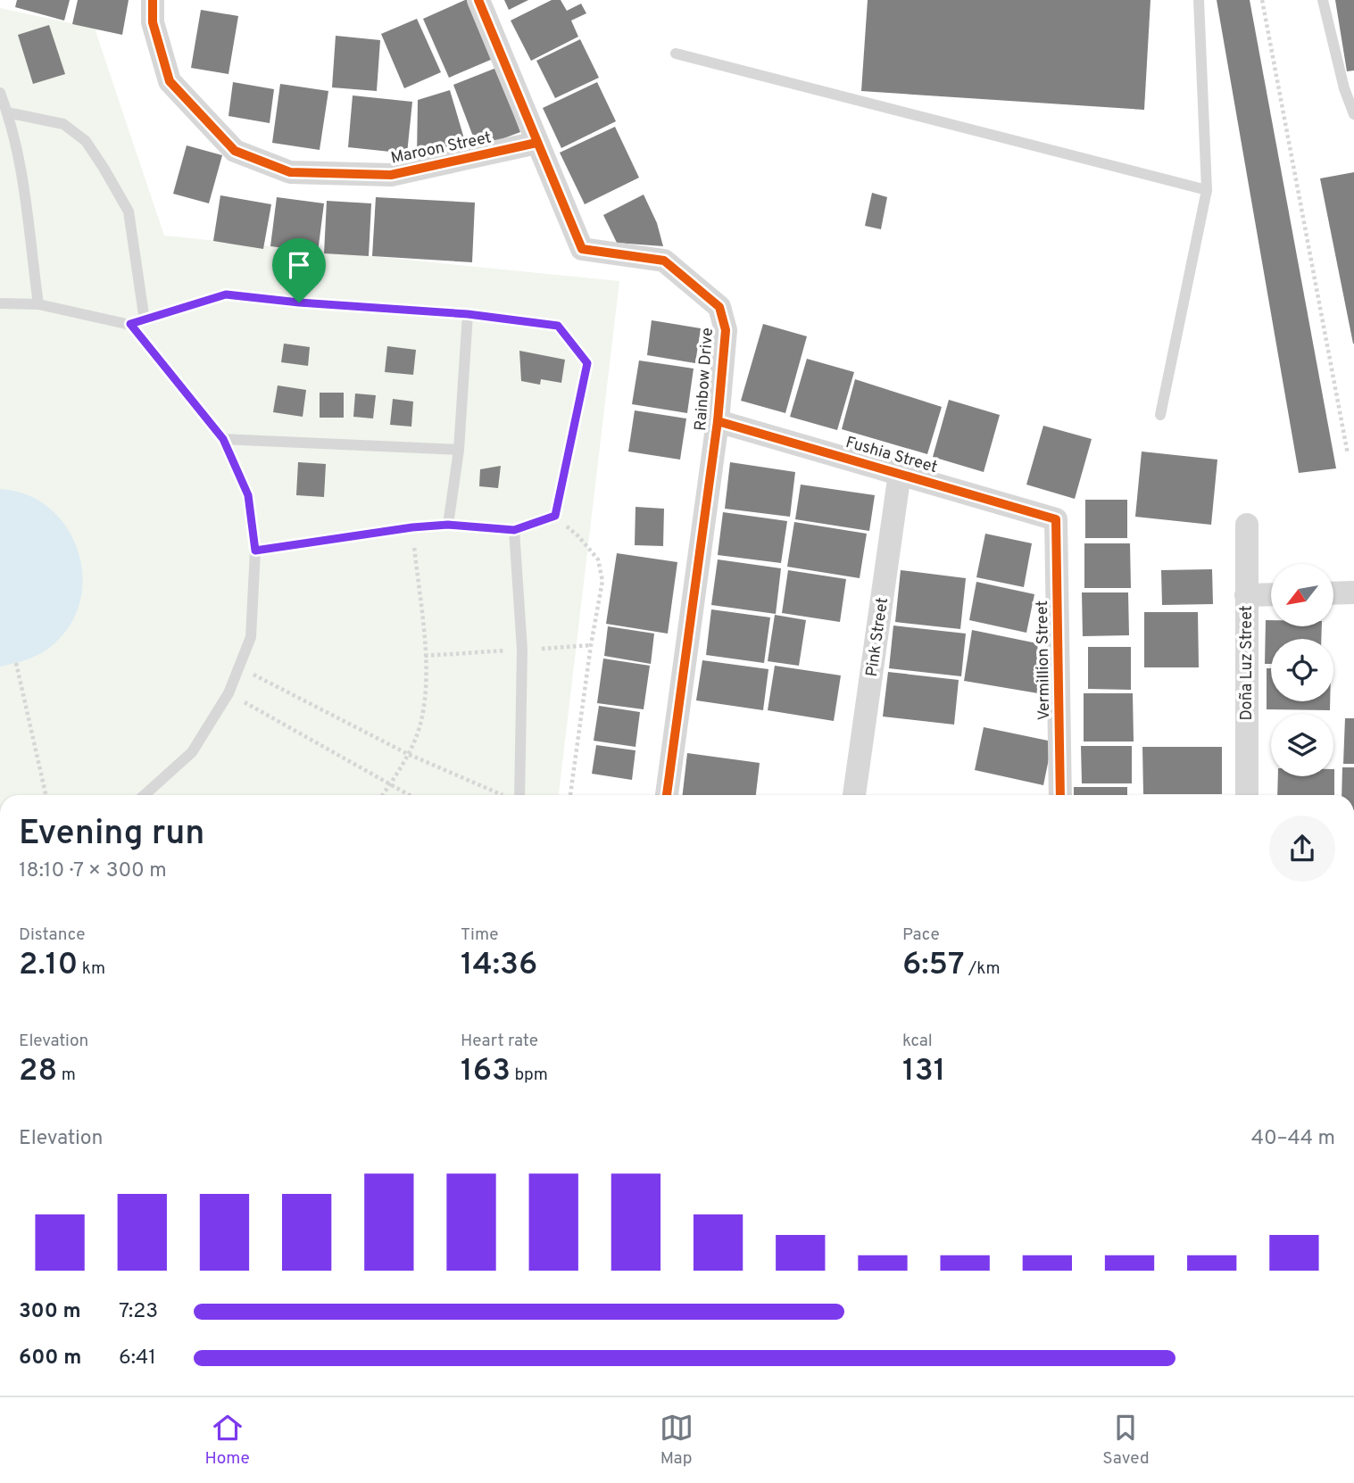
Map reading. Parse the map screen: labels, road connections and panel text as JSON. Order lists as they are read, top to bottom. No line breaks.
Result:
{"streets":{"street":["Maroon Street","Rainbow Drive","Fushia Street","Pink Street","Vermillion Street","Doña Luz Street"]},"crossings":[["Maroon Street","Rainbow Drive"],["Rainbow Drive","Fushia Street"],["Fushia Street","Pink Street"],["Fushia Street","Vermillion Street"]],"north":"bottom left","page":{"heading":["Evening run","18:10 · 7 × 300 m"],"stats":[["Distance","2.10 km"],["Time","14:36"],["Pace","6:57 /km"],["Elevation","28 m"],["Heart rate","163 bpm"],["kcal","131"]],"chart":["Elevation","40–44 m"],"list":[{"name":"300 m","note":"7:23"},{"name":"600 m","note":"6:41"}],"tabs":["Home","Map","Saved"]}}
